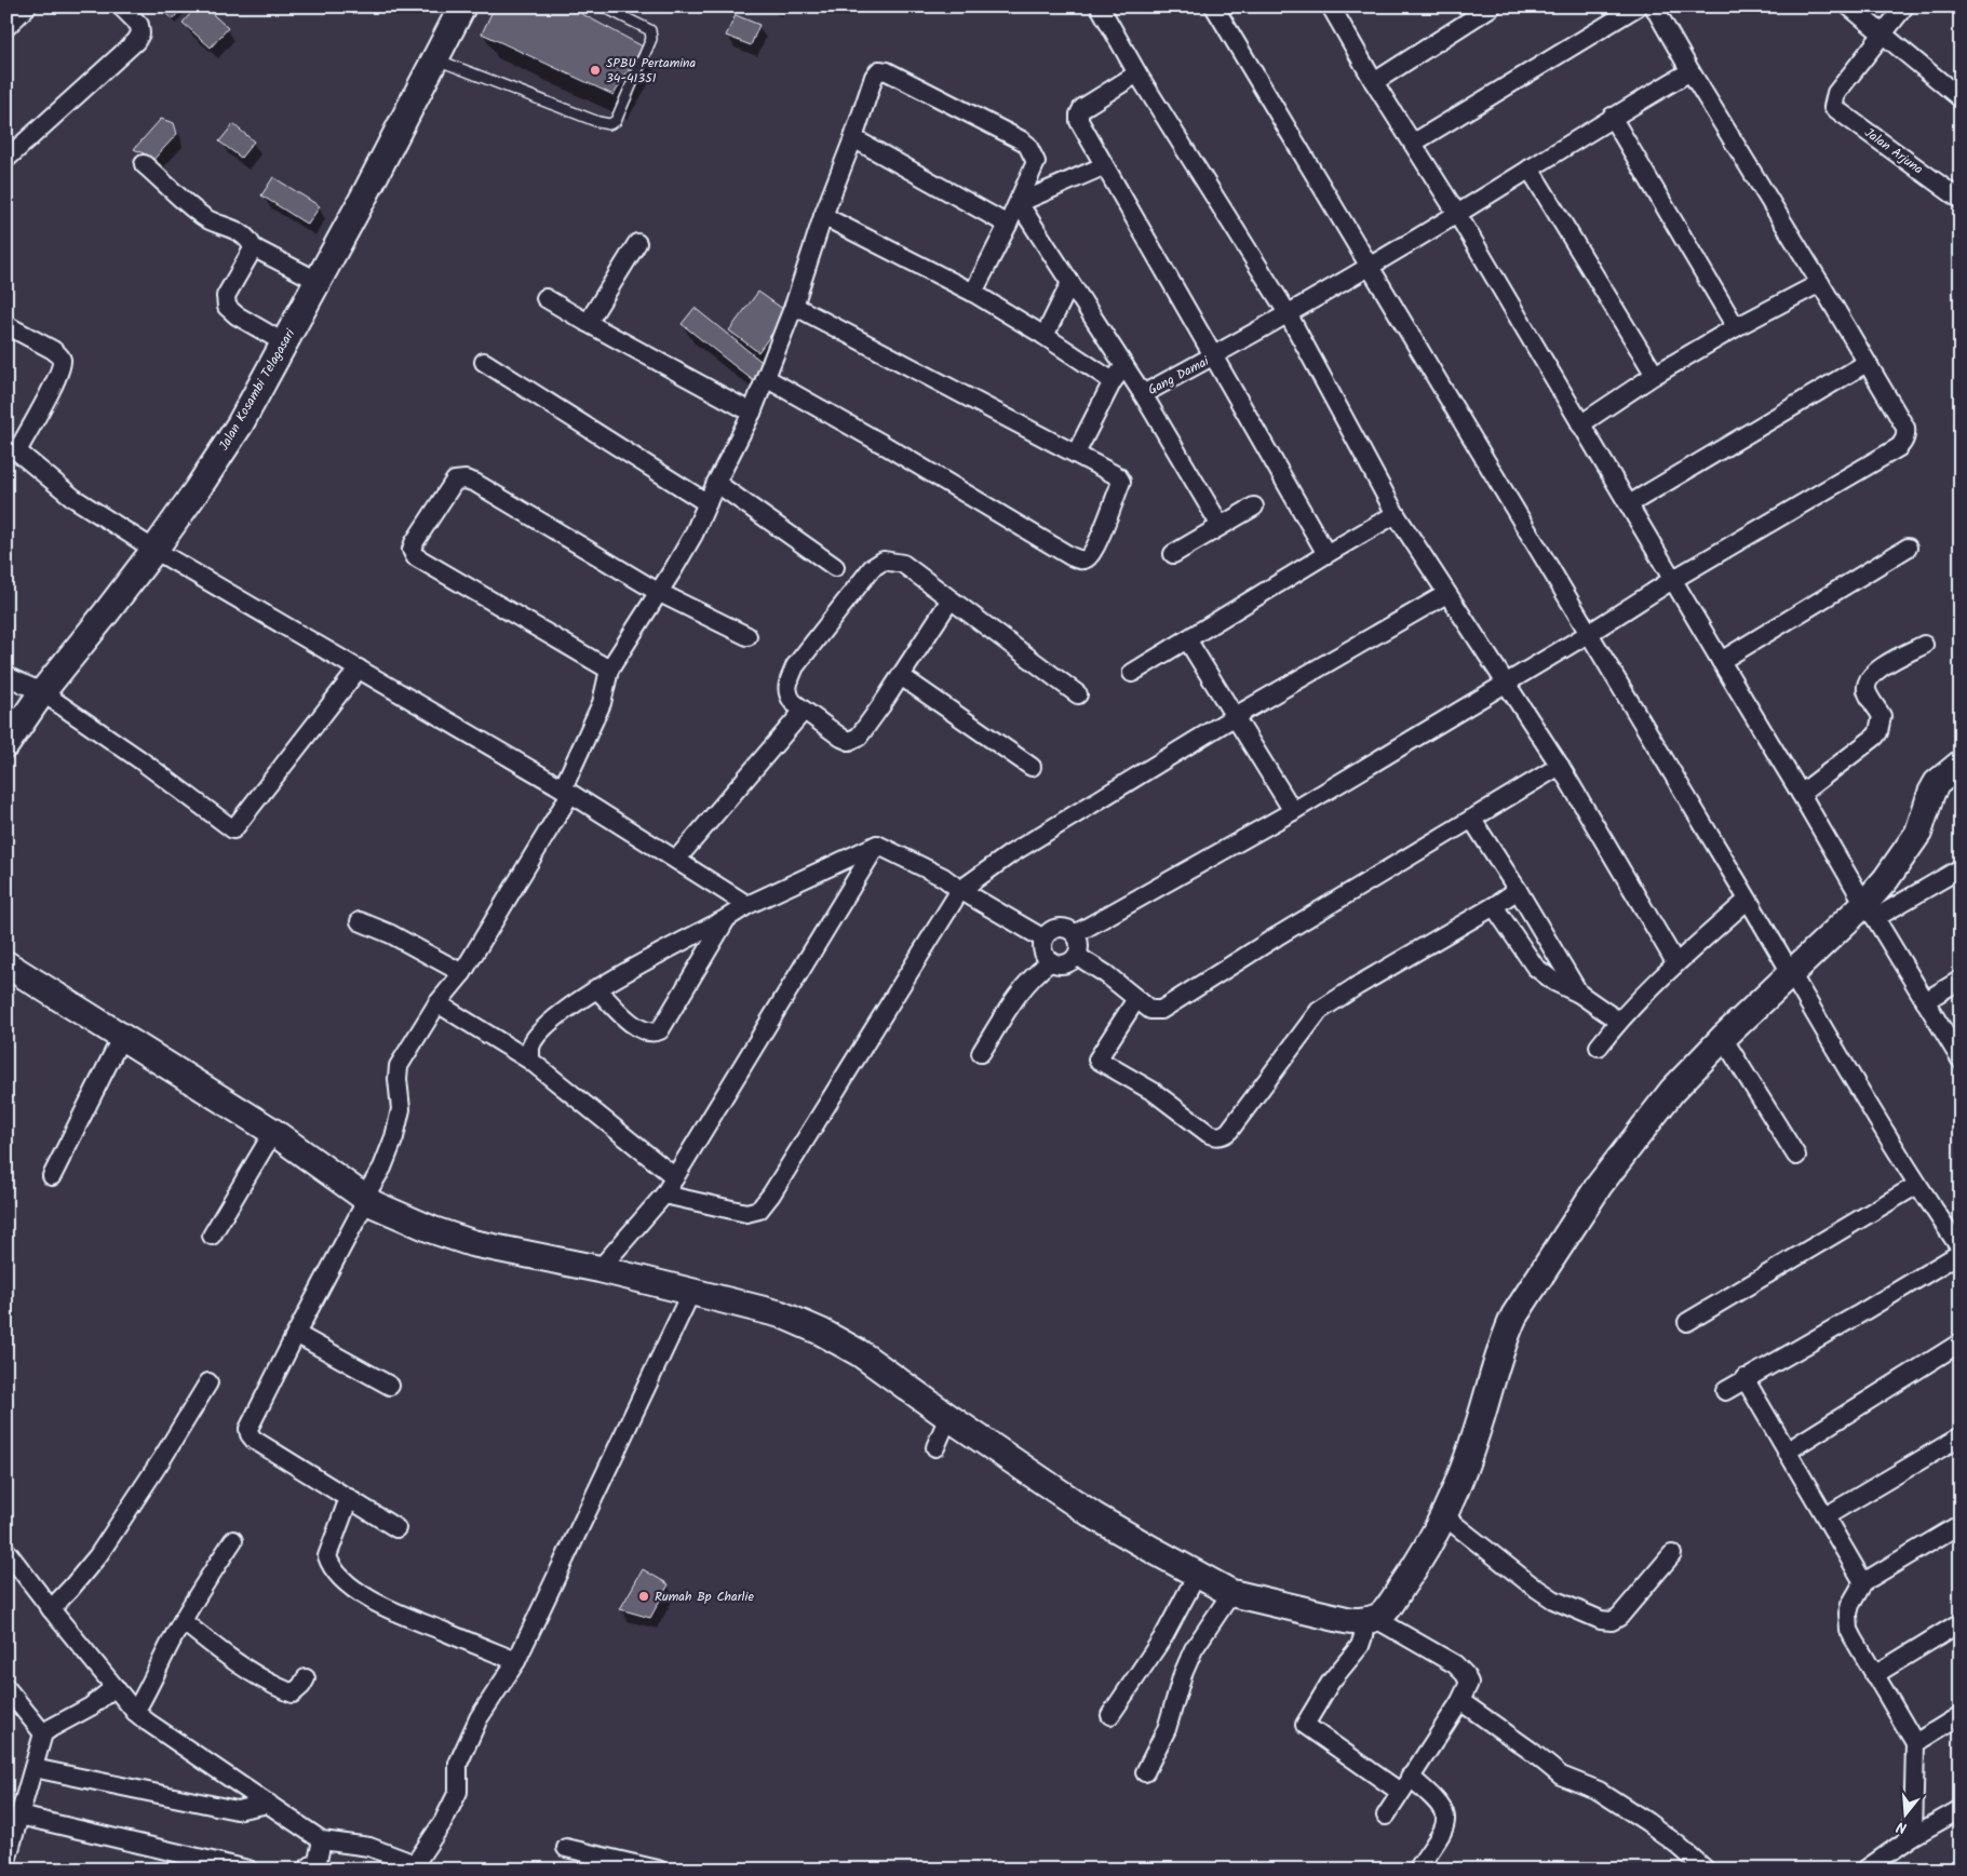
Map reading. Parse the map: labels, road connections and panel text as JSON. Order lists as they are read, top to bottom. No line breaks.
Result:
{"streets":{"street":["Jalan Arjuna","Gang Damai","Jalan Kosambi Telagasari"]},"places":["SPBU Pertamina 34-41351","Rumah Bp Charlie"],"north":"bottom"}
